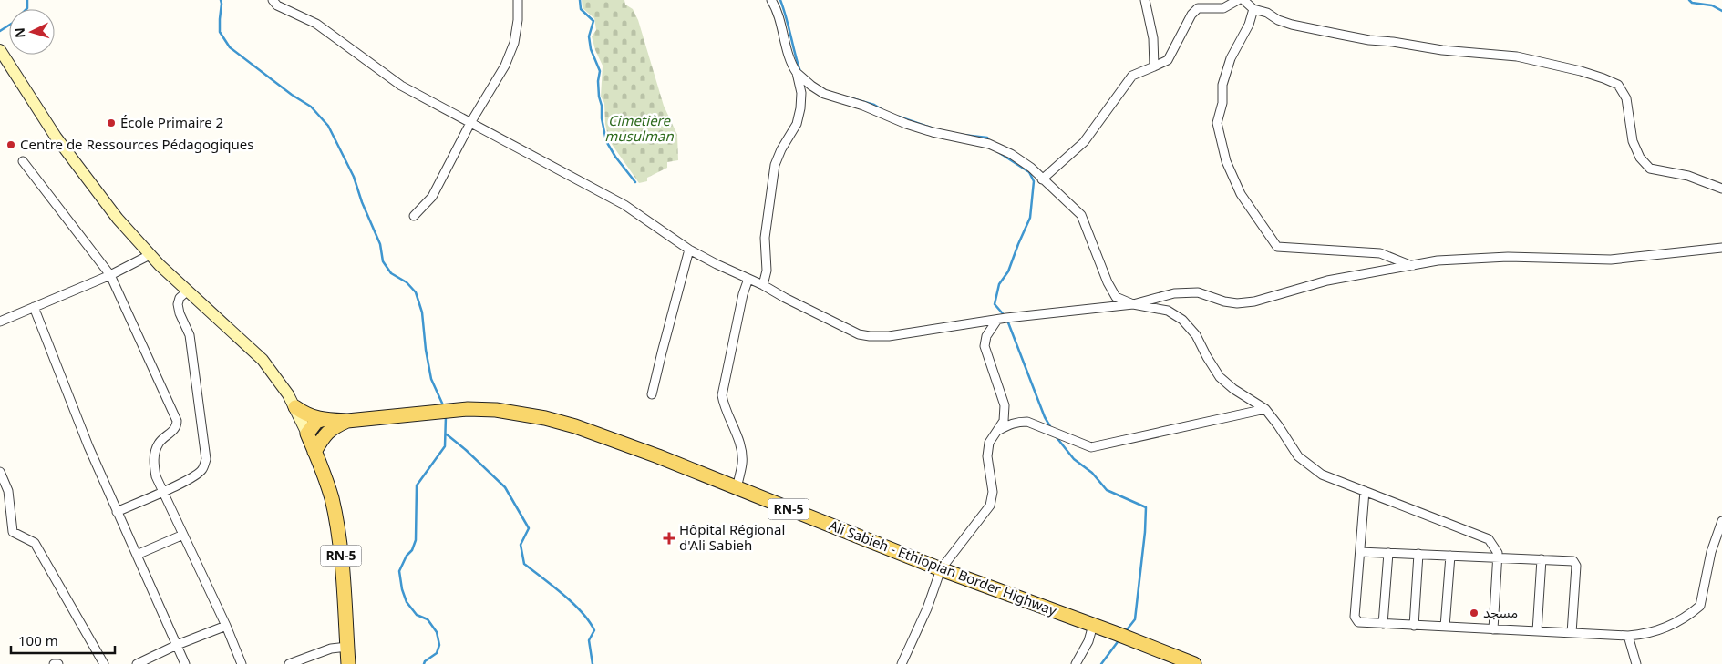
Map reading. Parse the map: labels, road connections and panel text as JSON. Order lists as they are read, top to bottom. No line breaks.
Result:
{"streets":{"main road":["RN-5","Ali Sabieh - Ethiopian Border Highway"]},"crossings":[["RN-5","Ali Sabieh - Ethiopian Border Highway"]],"parks":["Cimetière musulman"],"places":{"other":["École Primaire 2","Centre de Ressources Pédagogiques","مسجد"],"health":["Hôpital Régional d'Ali Sabieh"]},"scale_bar":"100 m","north":"left"}
